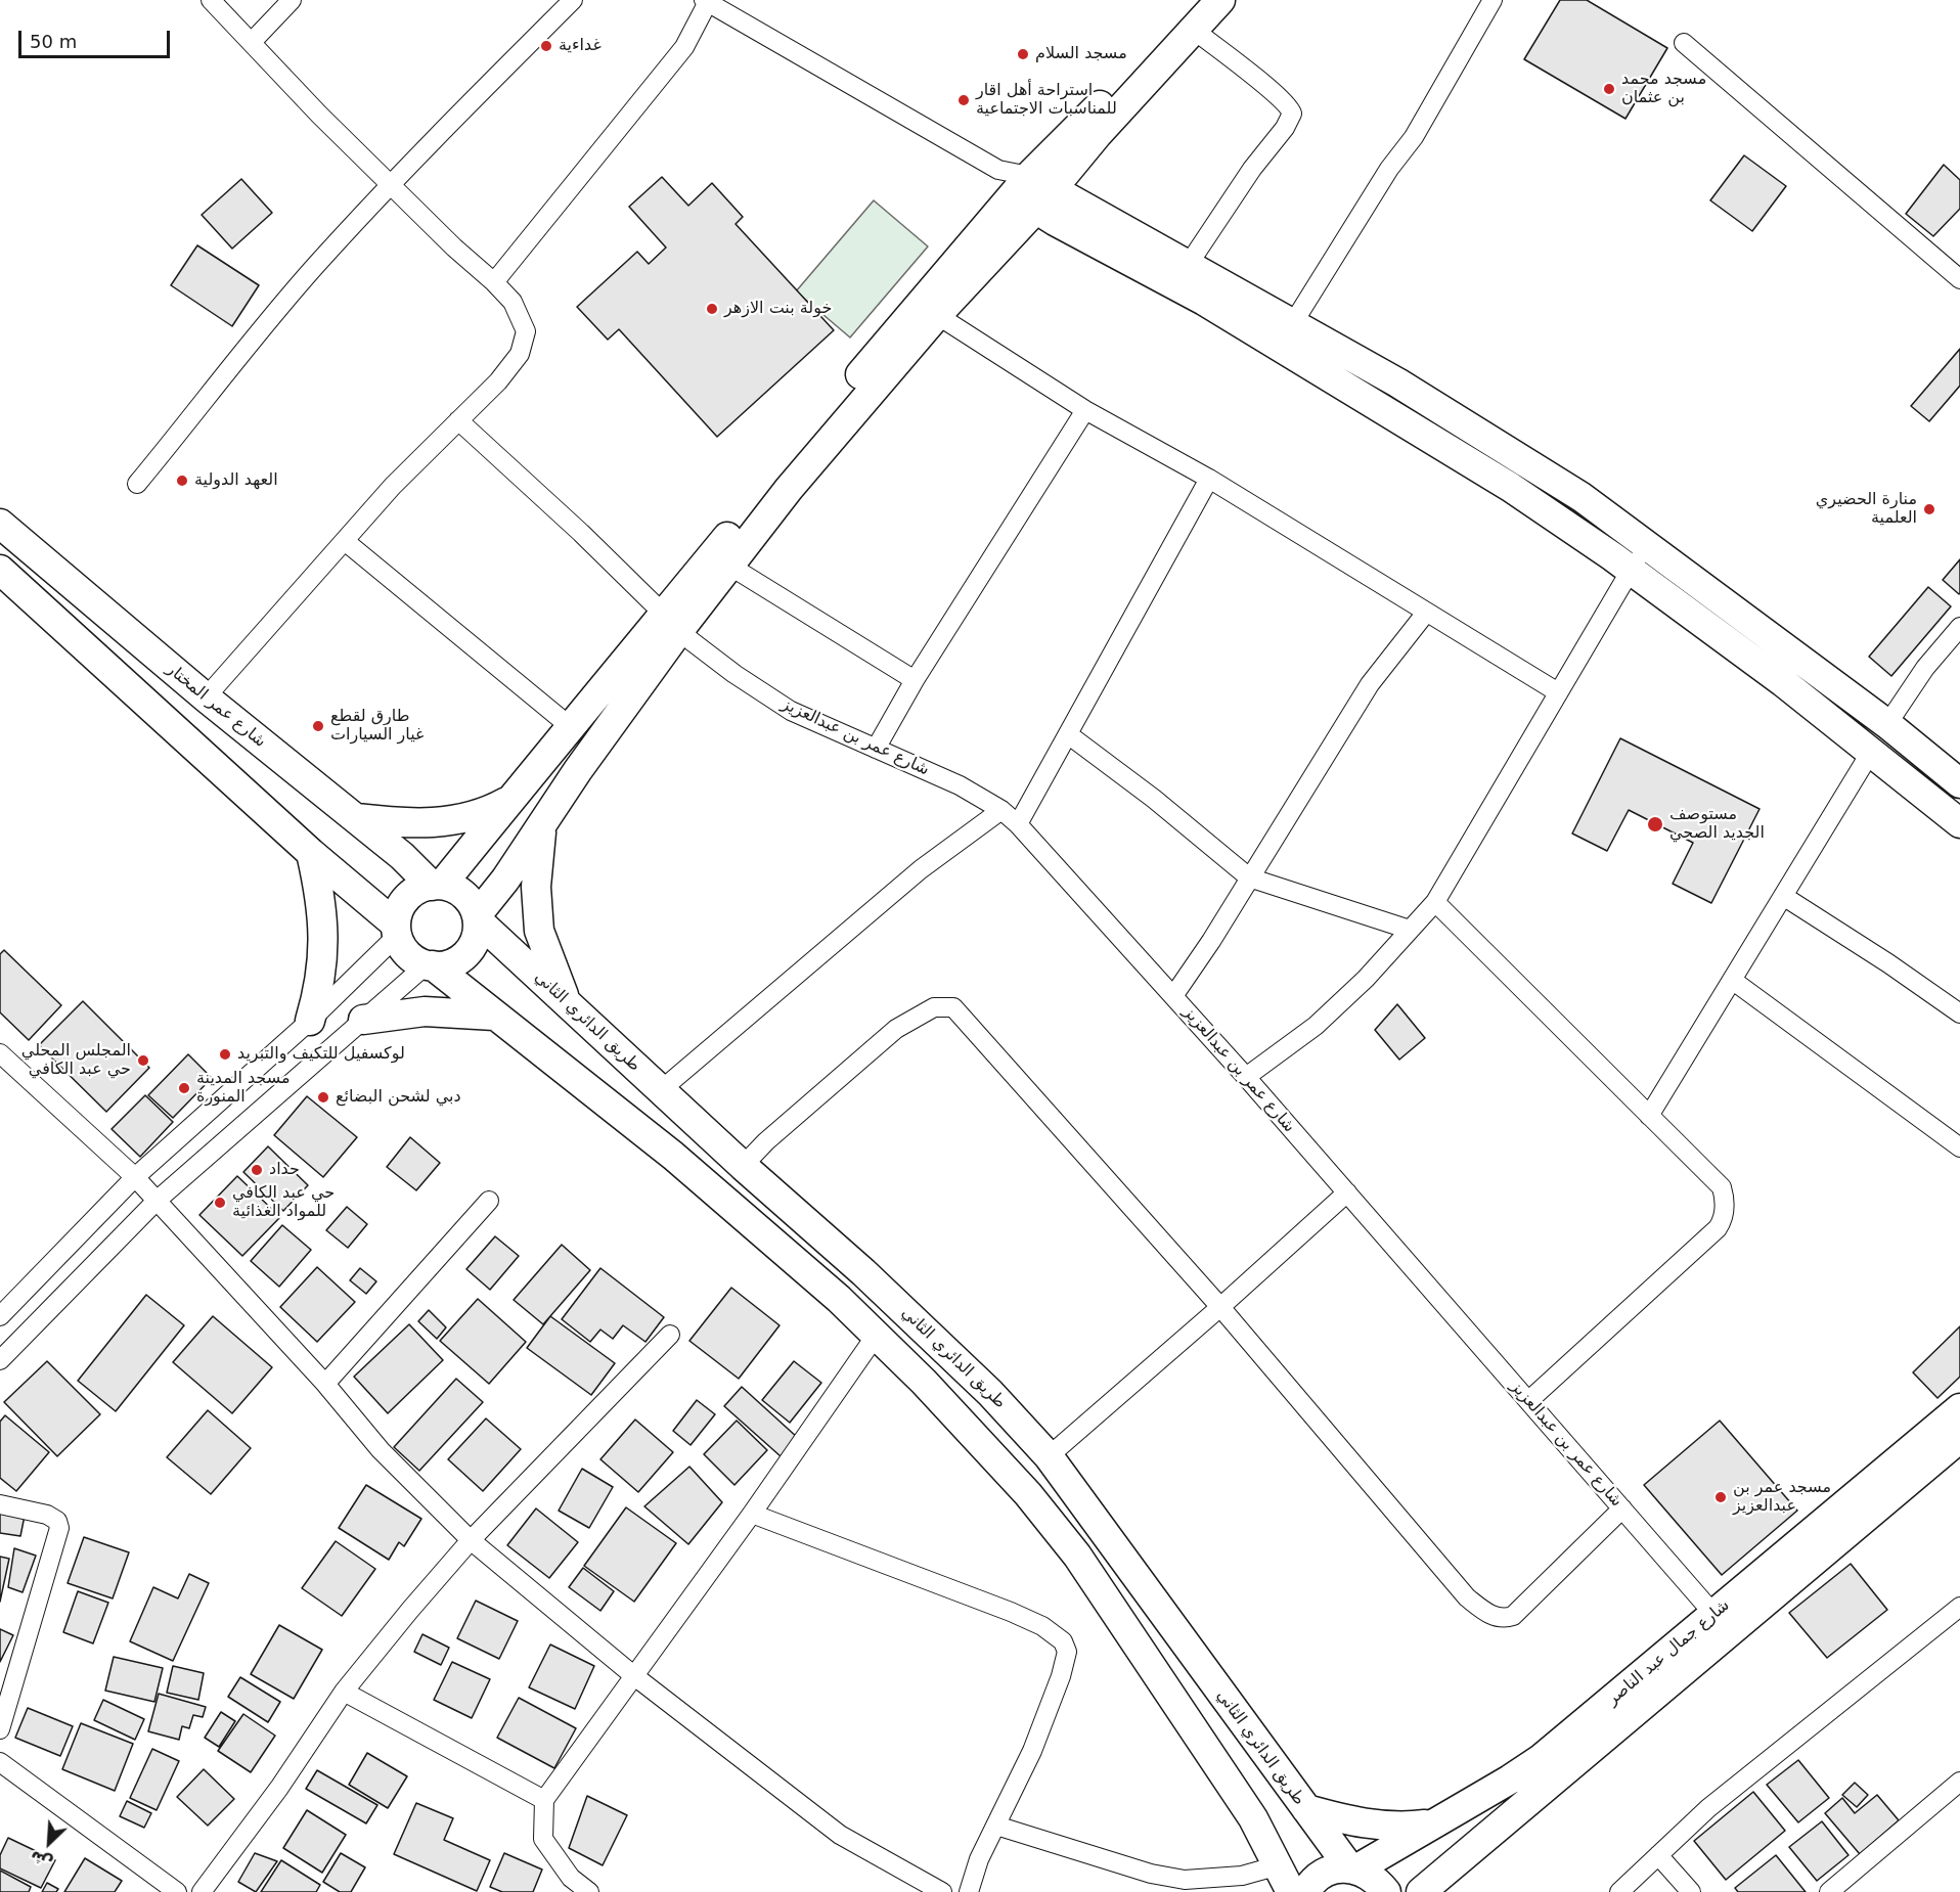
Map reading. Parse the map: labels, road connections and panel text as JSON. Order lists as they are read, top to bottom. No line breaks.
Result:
{"streets":{"main road":["شارع عمر المختار","طريق الدائري الثاني","شارع جمال عبد الناصر"],"street":["شارع عمر بن عبدالعزيز"]},"crossings":[["شارع عمر المختار","طريق الدائري الثاني"],["شارع عمر بن عبدالعزيز","شارع جمال عبد الناصر"],["طريق الدائري الثاني","شارع جمال عبد الناصر"]],"places":["غداءية","مسجد السلام","مسجد محمد بن عثمان","استراحة أهل اقار للمناسبات الاجتماعية","خولة بنت الازهر","العهد الدولية","منارة الحضيري العلمية","طارق لقطع غيار السيارات","مستوصف الجديد الصحي","لوكسفيل للتكيف والتبريد","المجلس المحلي حي عبد الكافي","مسجد المدينة المنورة","دبي لشحن البضائع","حداد","حي عبد الكافي للمواد الغذائية","مسجد عمر بن عبدالعزيز"],"scale_bar":"50 m","north":"bottom left"}
